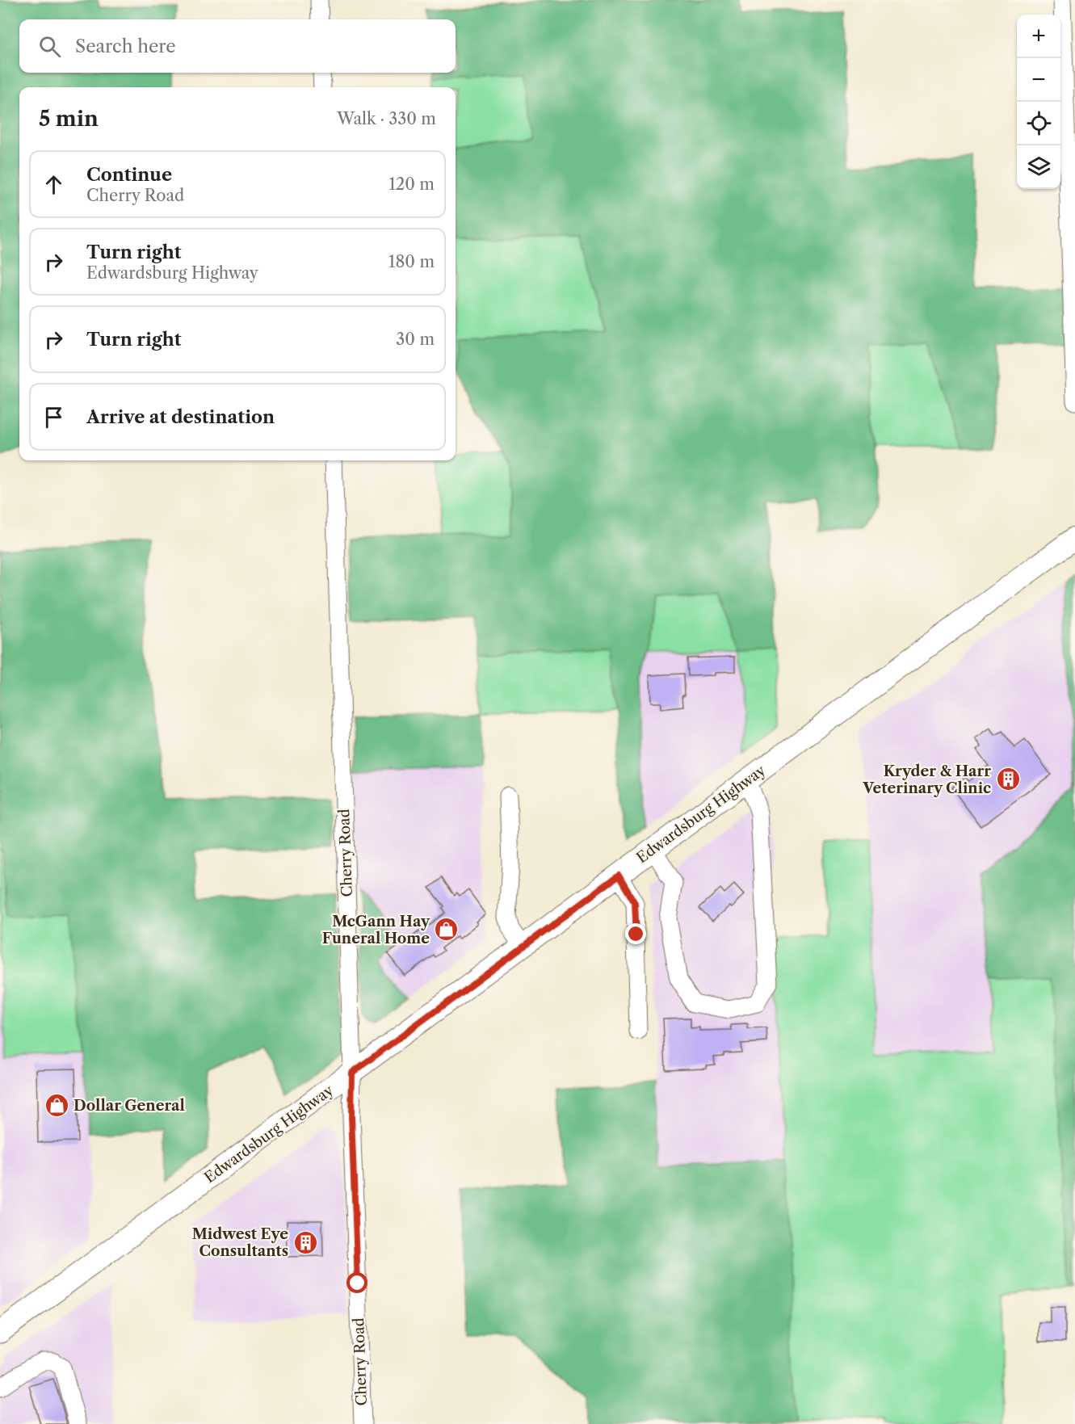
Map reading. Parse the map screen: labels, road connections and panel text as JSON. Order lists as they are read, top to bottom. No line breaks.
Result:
{"streets":{"main road":["Edwardsburg Highway"],"street":["Cherry Road"]},"crossings":[["Edwardsburg Highway","Cherry Road"]],"places":{"building":["Kryder & Harr Veterinary Clinic","Midwest Eye Consultants"],"shop":["McGann Hay Funeral Home","Dollar General"]},"page":{"map_buttons":["+","−"],"search":"Search here","heading":["5 min","Walk · 330 m"],"list":[["Continue","Cherry Road","120 m"],["Turn right","Edwardsburg Highway","180 m"],["Turn right","30 m"],"Arrive at destination"]}}
